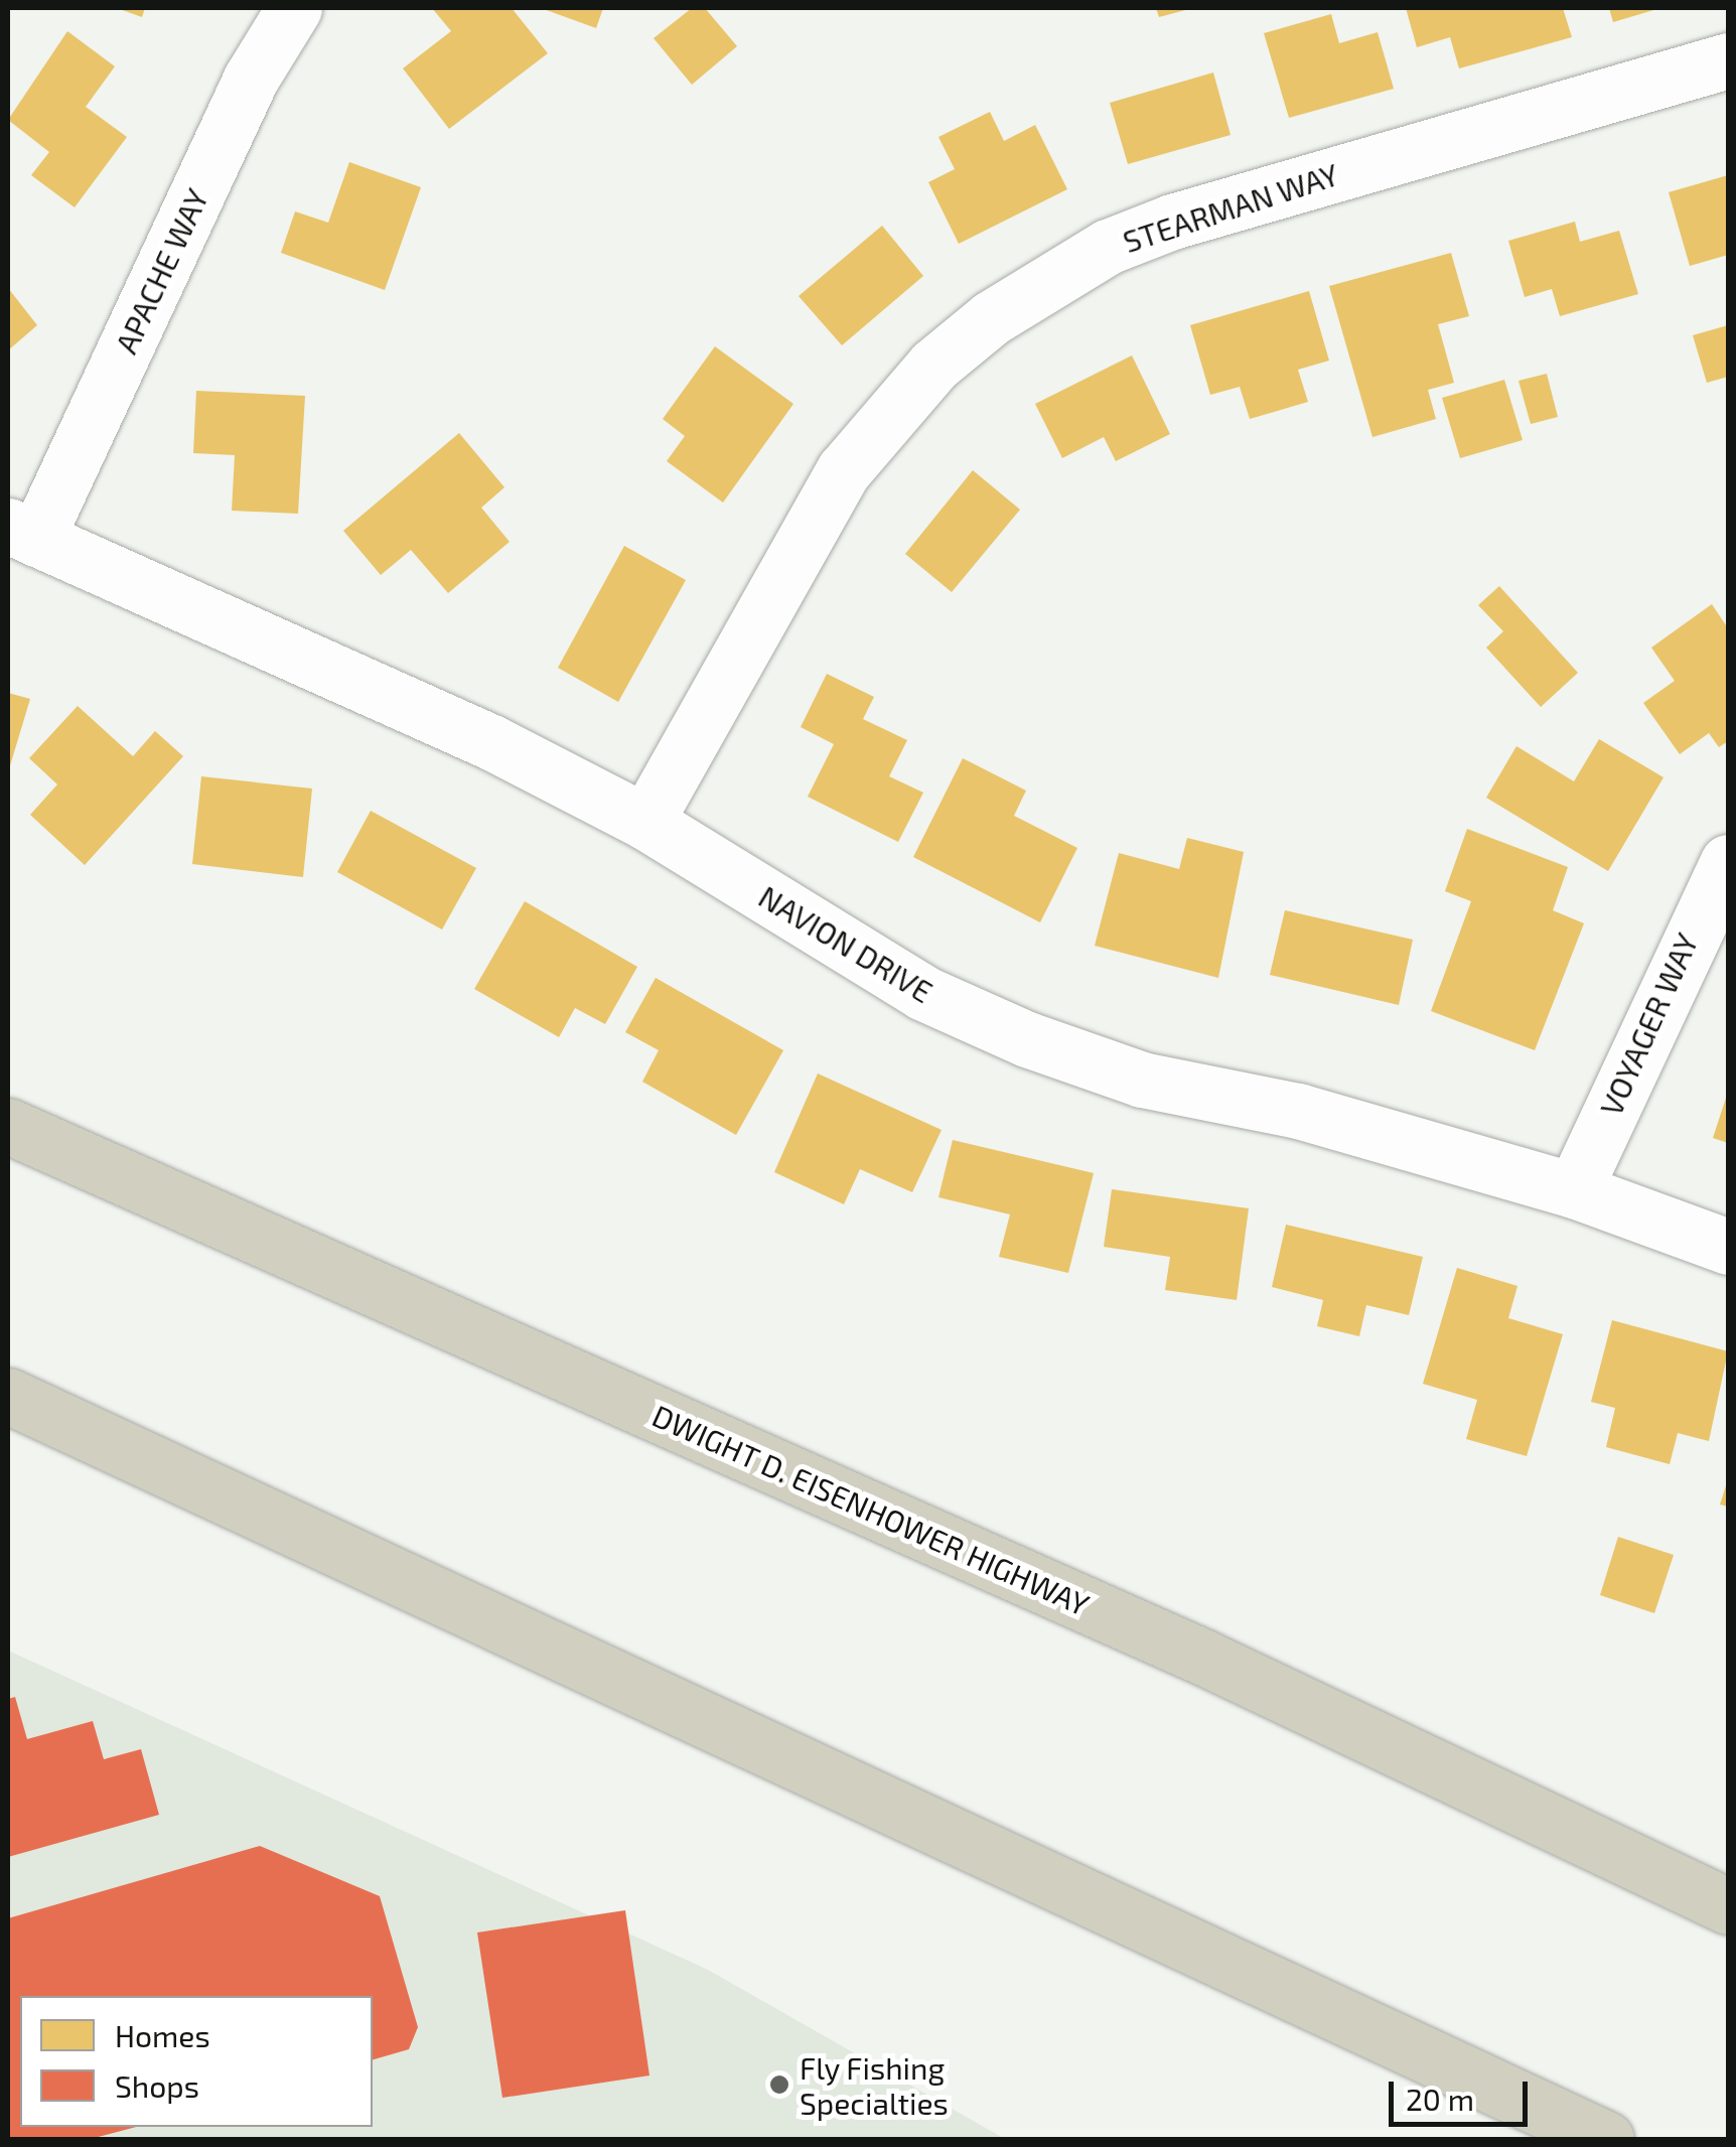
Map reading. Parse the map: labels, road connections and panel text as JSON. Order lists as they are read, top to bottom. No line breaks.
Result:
{"streets":{"highway":["DWIGHT D. EISENHOWER HIGHWAY"],"street":["STEARMAN WAY","APACHE WAY","NAVION DRIVE","VOYAGER WAY"]},"crossings":[["STEARMAN WAY","NAVION DRIVE"],["APACHE WAY","NAVION DRIVE"],["NAVION DRIVE","VOYAGER WAY"]],"places":["Fly Fishing Specialties"],"legend":["Homes","Shops"],"scale_bar":"20 m"}
